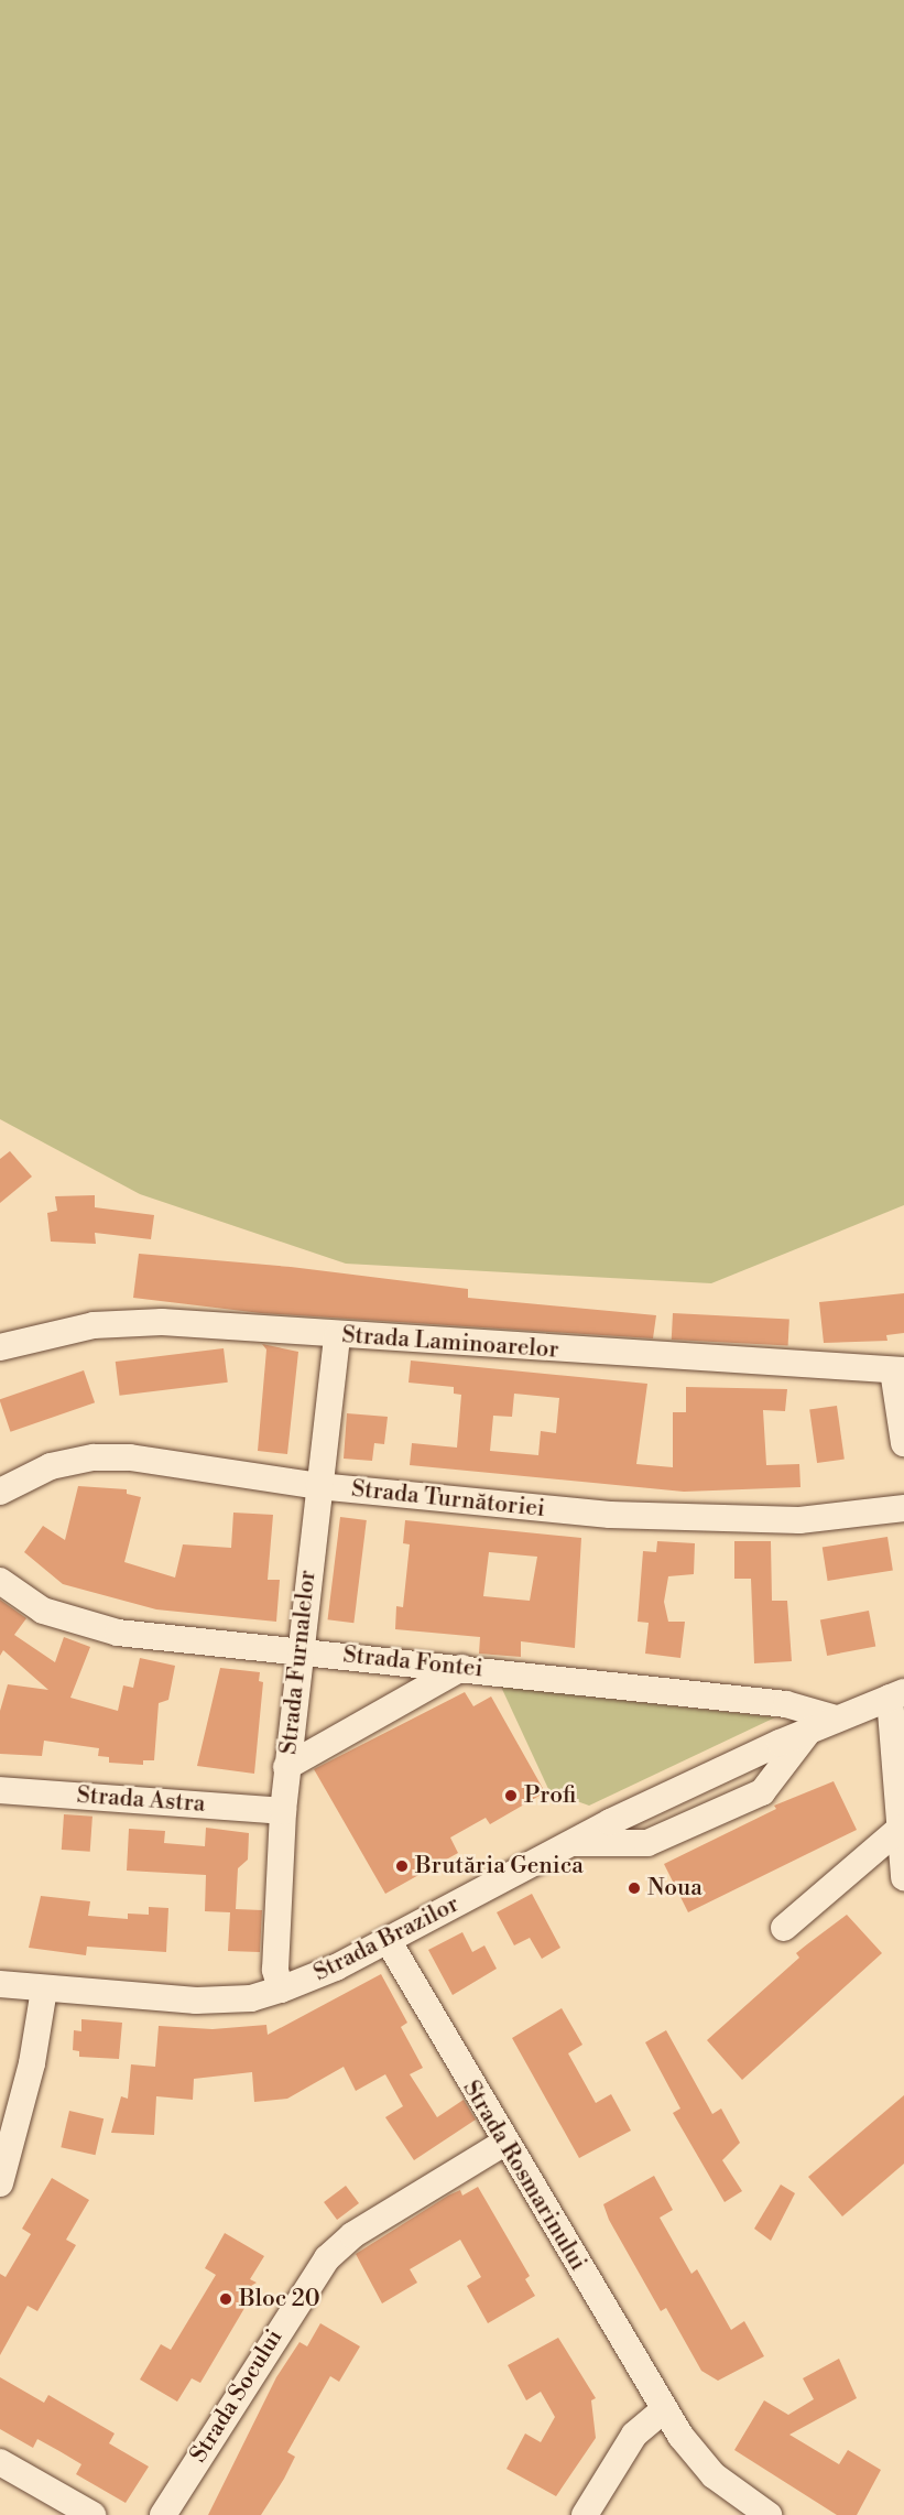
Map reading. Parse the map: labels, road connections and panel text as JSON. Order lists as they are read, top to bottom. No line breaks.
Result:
{"streets":{"street":["Strada Laminoarelor","Strada Turnătoriei","Strada Furnalelor","Strada Fontei","Strada Astra","Strada Brazilor","Strada Rosmarinului","Strada Socului"]},"crossings":[["Strada Laminoarelor","Strada Furnalelor"],["Strada Turnătoriei","Strada Furnalelor"],["Strada Furnalelor","Strada Fontei"],["Strada Furnalelor","Strada Astra"],["Strada Furnalelor","Strada Brazilor"],["Strada Fontei","Strada Brazilor"],["Strada Brazilor","Strada Rosmarinului"],["Strada Rosmarinului","Strada Socului"]],"places":["Profi","Brutăria Genica","Noua","Bloc 20"]}
